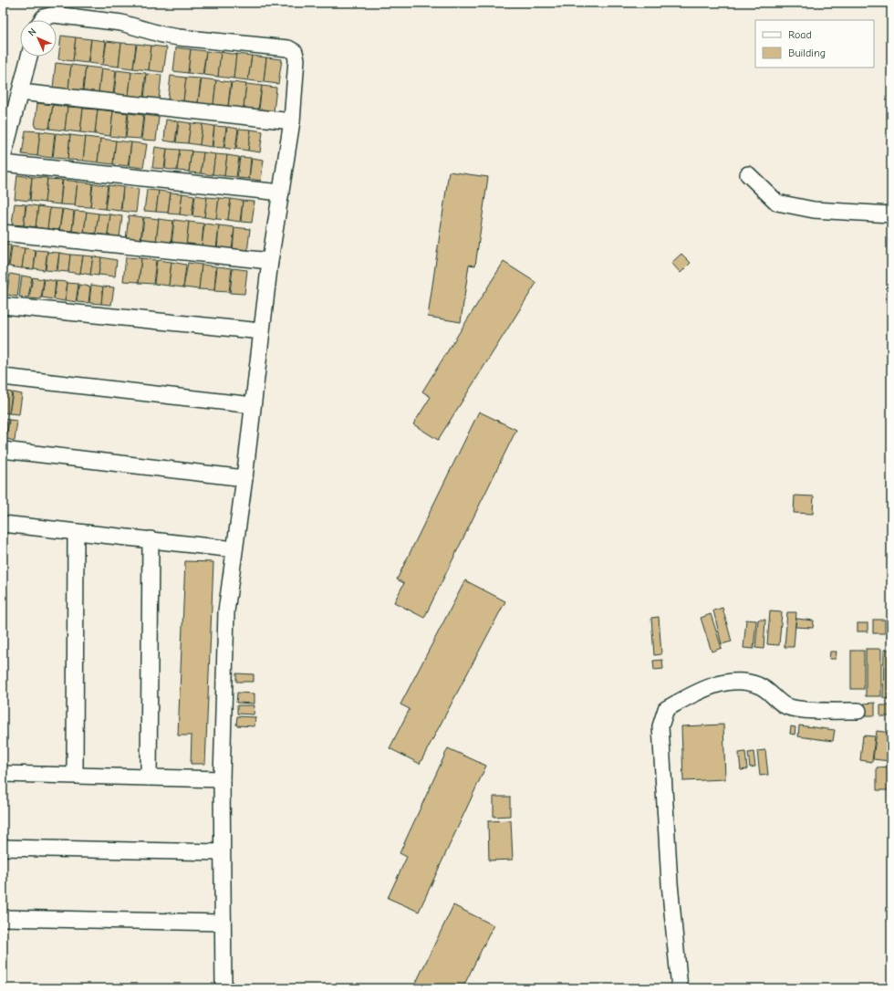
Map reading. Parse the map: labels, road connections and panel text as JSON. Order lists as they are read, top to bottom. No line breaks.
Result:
{"legend":["Road","Building"],"north":"top left"}
